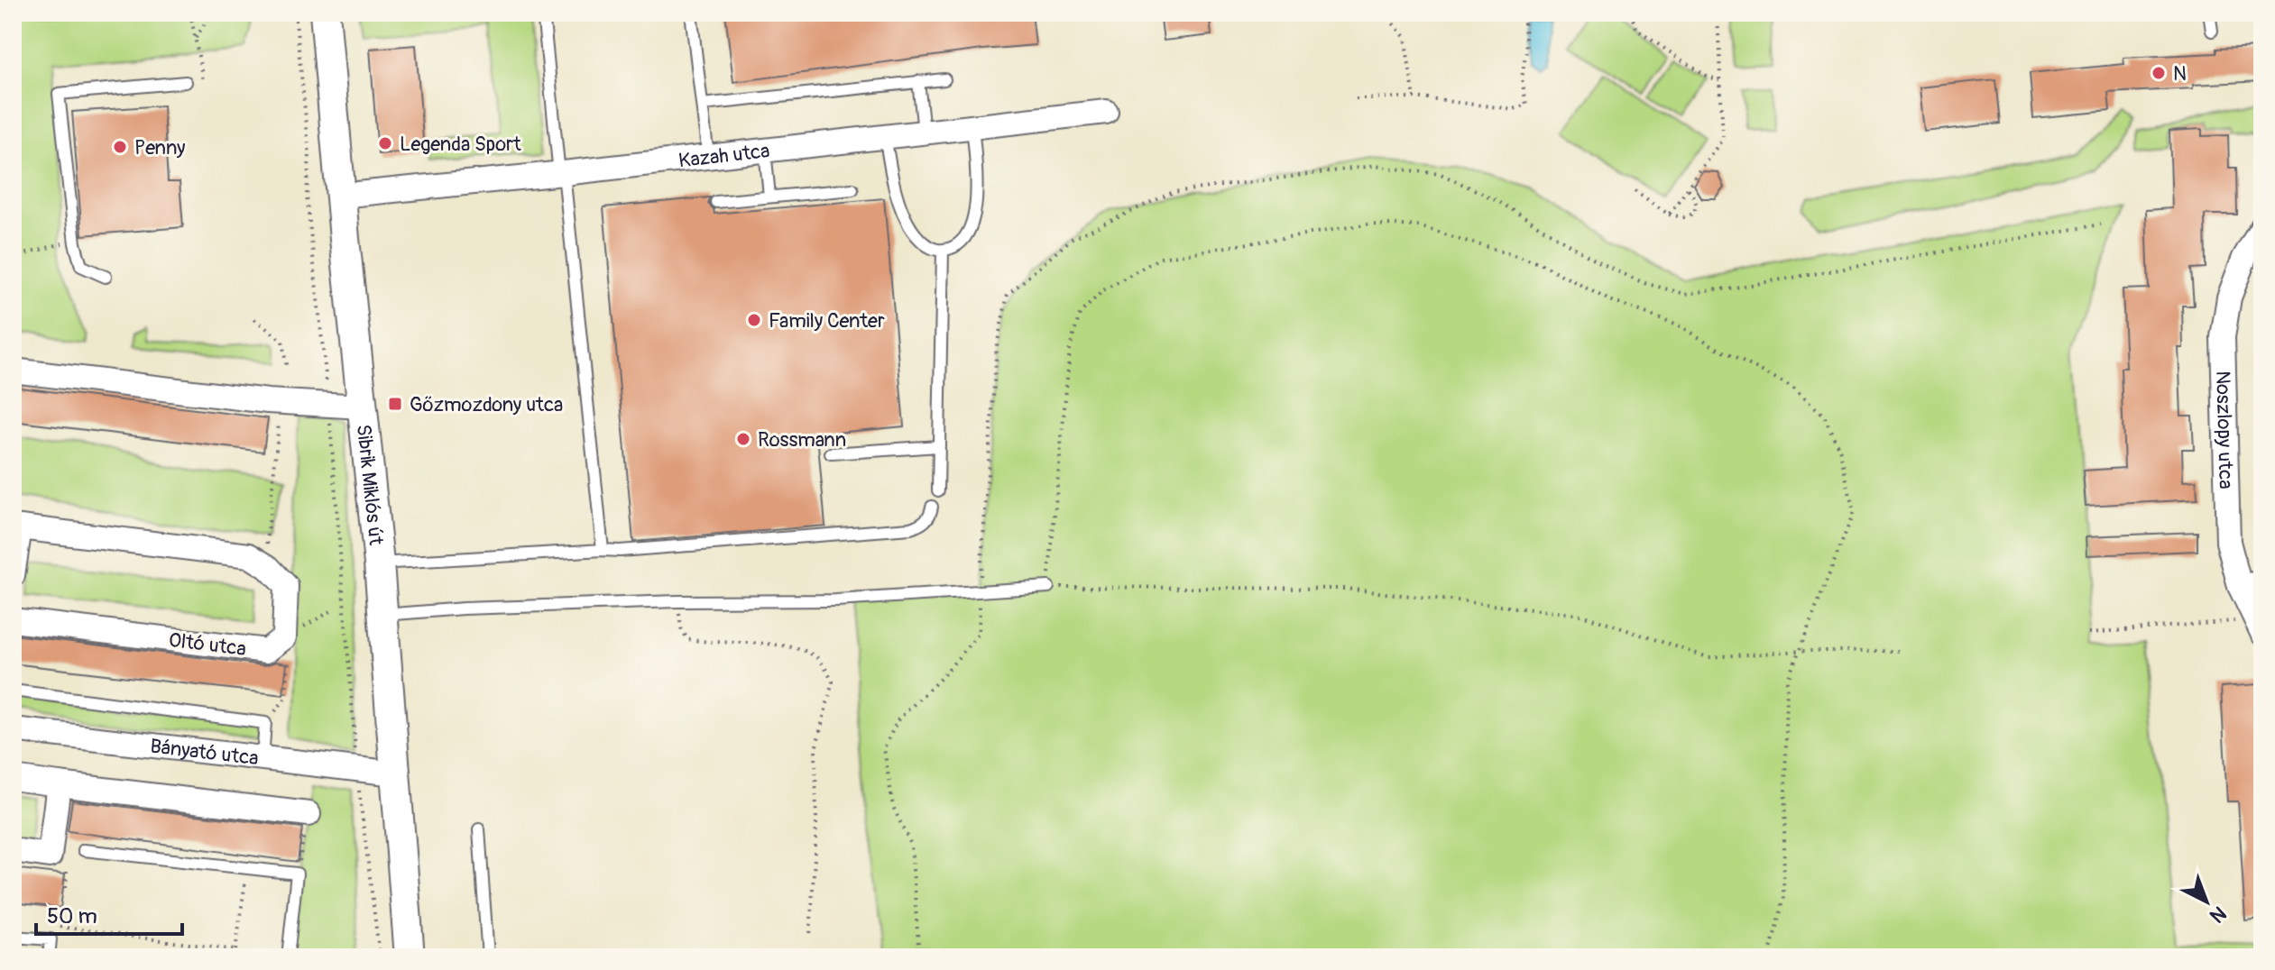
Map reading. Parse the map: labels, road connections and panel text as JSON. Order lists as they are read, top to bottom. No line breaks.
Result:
{"streets":{"street":["Kazah utca","Noszlopy utca","Sibrik Miklós út","Oltó utca","Bányató utca"]},"crossings":[["Kazah utca","Sibrik Miklós út"],["Sibrik Miklós út","Bányató utca"]],"places":{"other":["N","Legenda Sport","Penny","Family Center","Rossmann"],"transit":["Gőzmozdony utca"]},"scale_bar":"50 m","north":"bottom right"}
